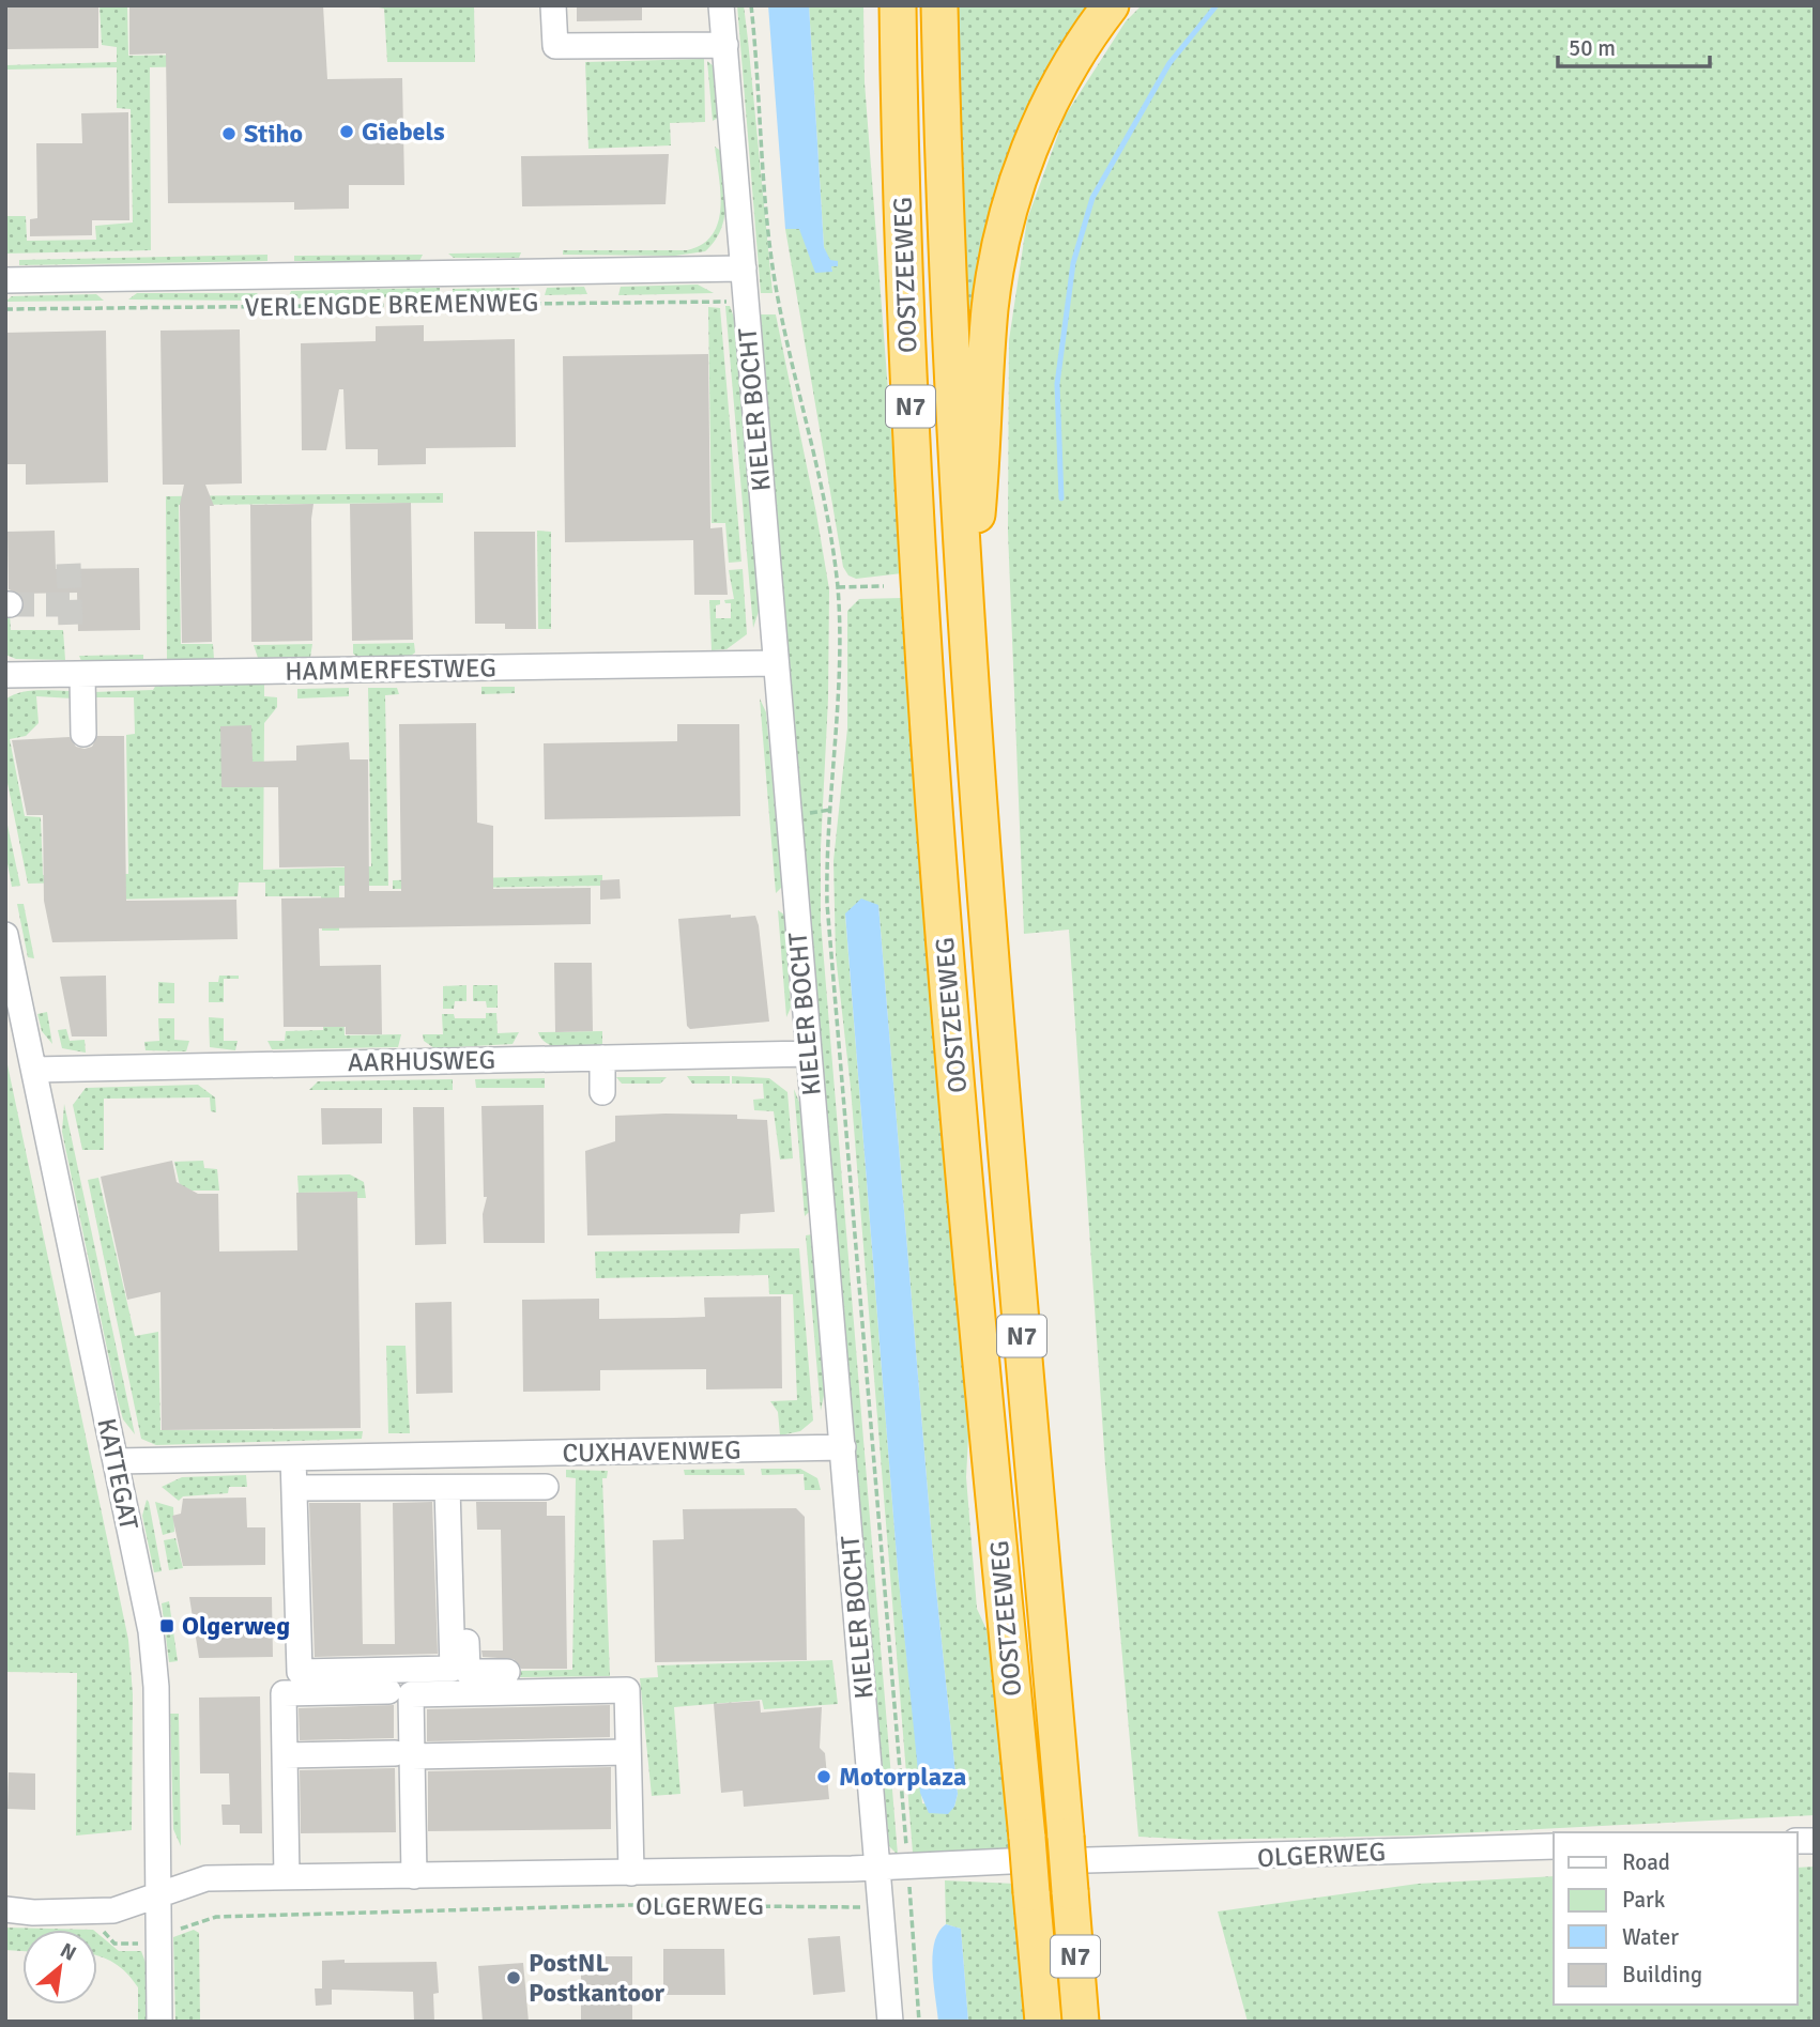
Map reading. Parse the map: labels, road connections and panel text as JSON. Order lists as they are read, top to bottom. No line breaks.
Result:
{"streets":{"highway":["OOSTZEEWEG","N7"],"street":["VERLENGDE BREMENWEG","KIELER BOCHT","HAMMERFESTWEG","AARHUSWEG","CUXHAVENWEG","KATTEGAT","OLGERWEG"]},"crossings":[["OOSTZEEWEG","N7"],["OOSTZEEWEG","OLGERWEG"],["VERLENGDE BREMENWEG","KIELER BOCHT"],["KIELER BOCHT","HAMMERFESTWEG"],["KIELER BOCHT","AARHUSWEG"],["KIELER BOCHT","CUXHAVENWEG"],["KIELER BOCHT","OLGERWEG"],["AARHUSWEG","KATTEGAT"],["CUXHAVENWEG","KATTEGAT"],["KATTEGAT","OLGERWEG"]],"places":{"other":["Giebels","Stiho","Motorplaza","PostNL Postkantoor"],"transit":["Olgerweg"]},"legend":["Road","Park","Water","Building"],"scale_bar":"50 m","north":"top right"}
